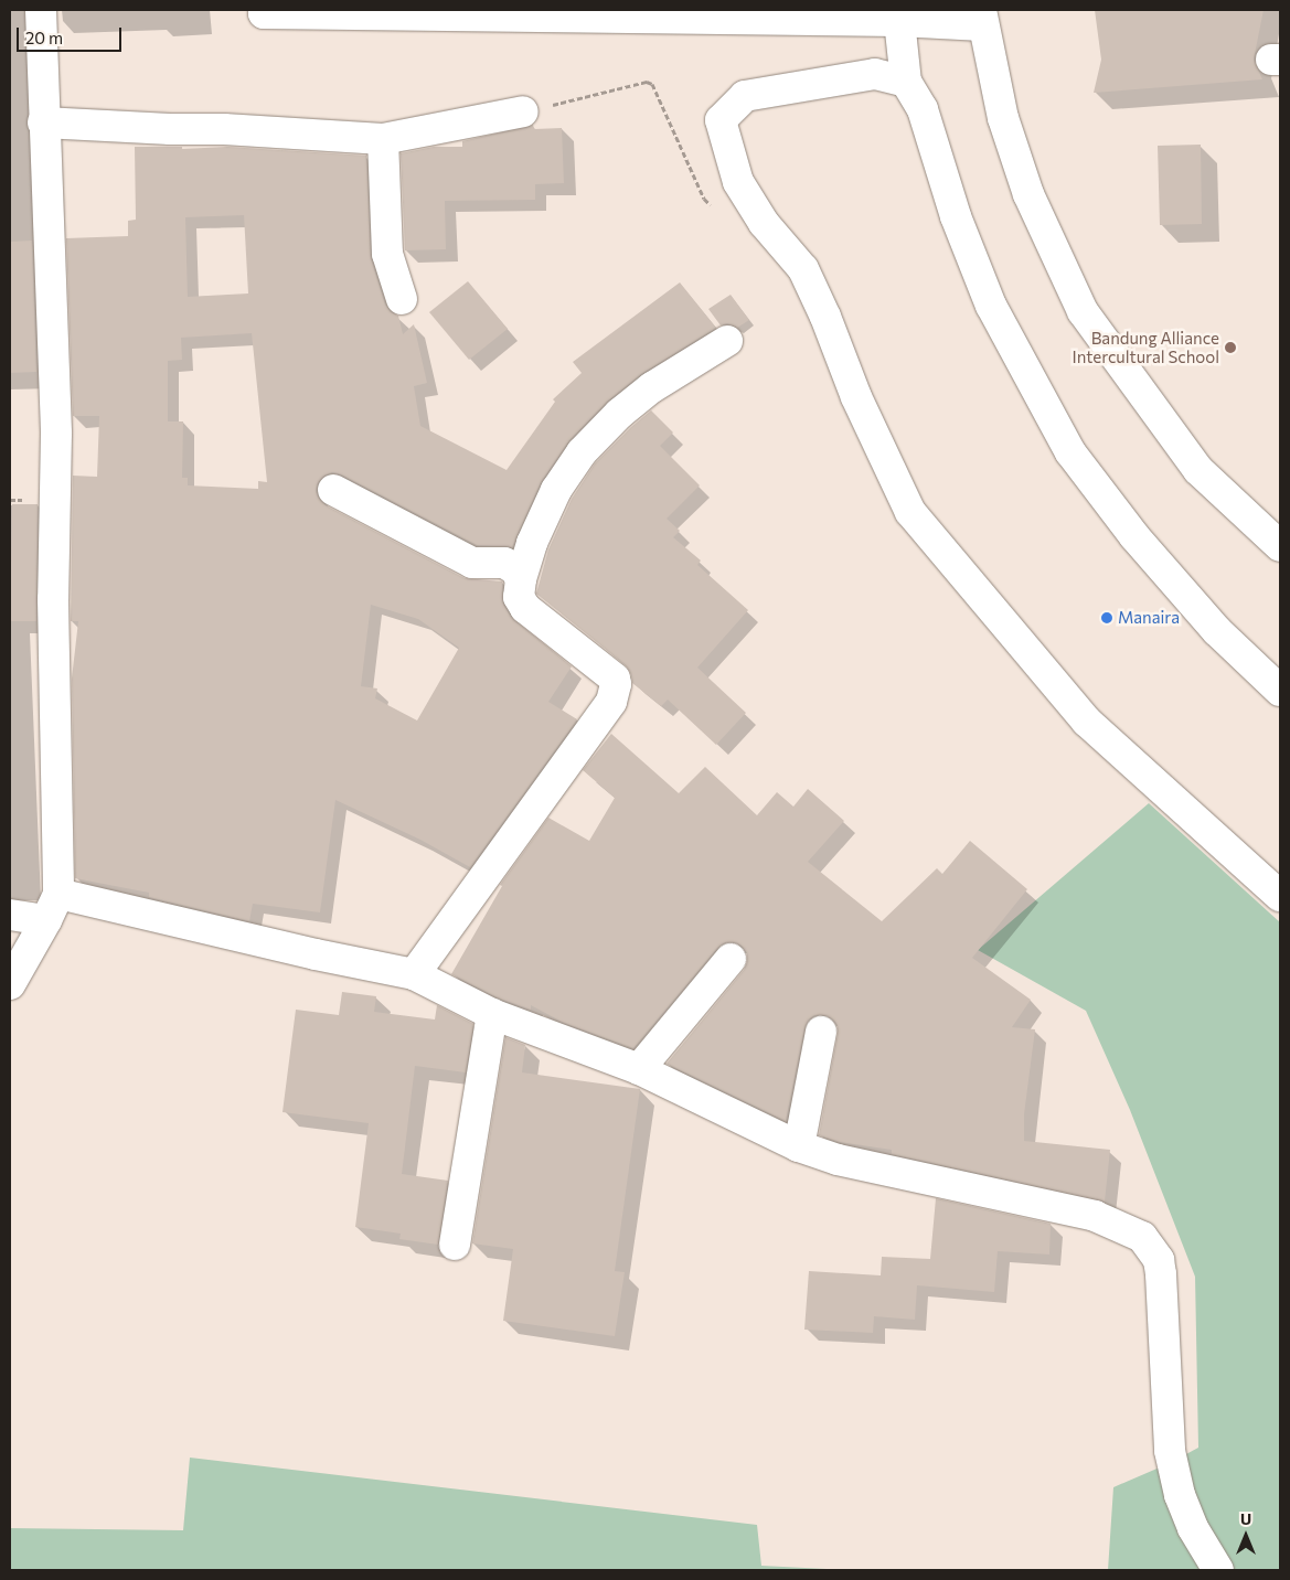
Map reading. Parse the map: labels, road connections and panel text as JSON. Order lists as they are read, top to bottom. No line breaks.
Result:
{"places":["Bandung Alliance Intercultural School","Manaira"],"scale_bar":"20 m","north":"top"}
